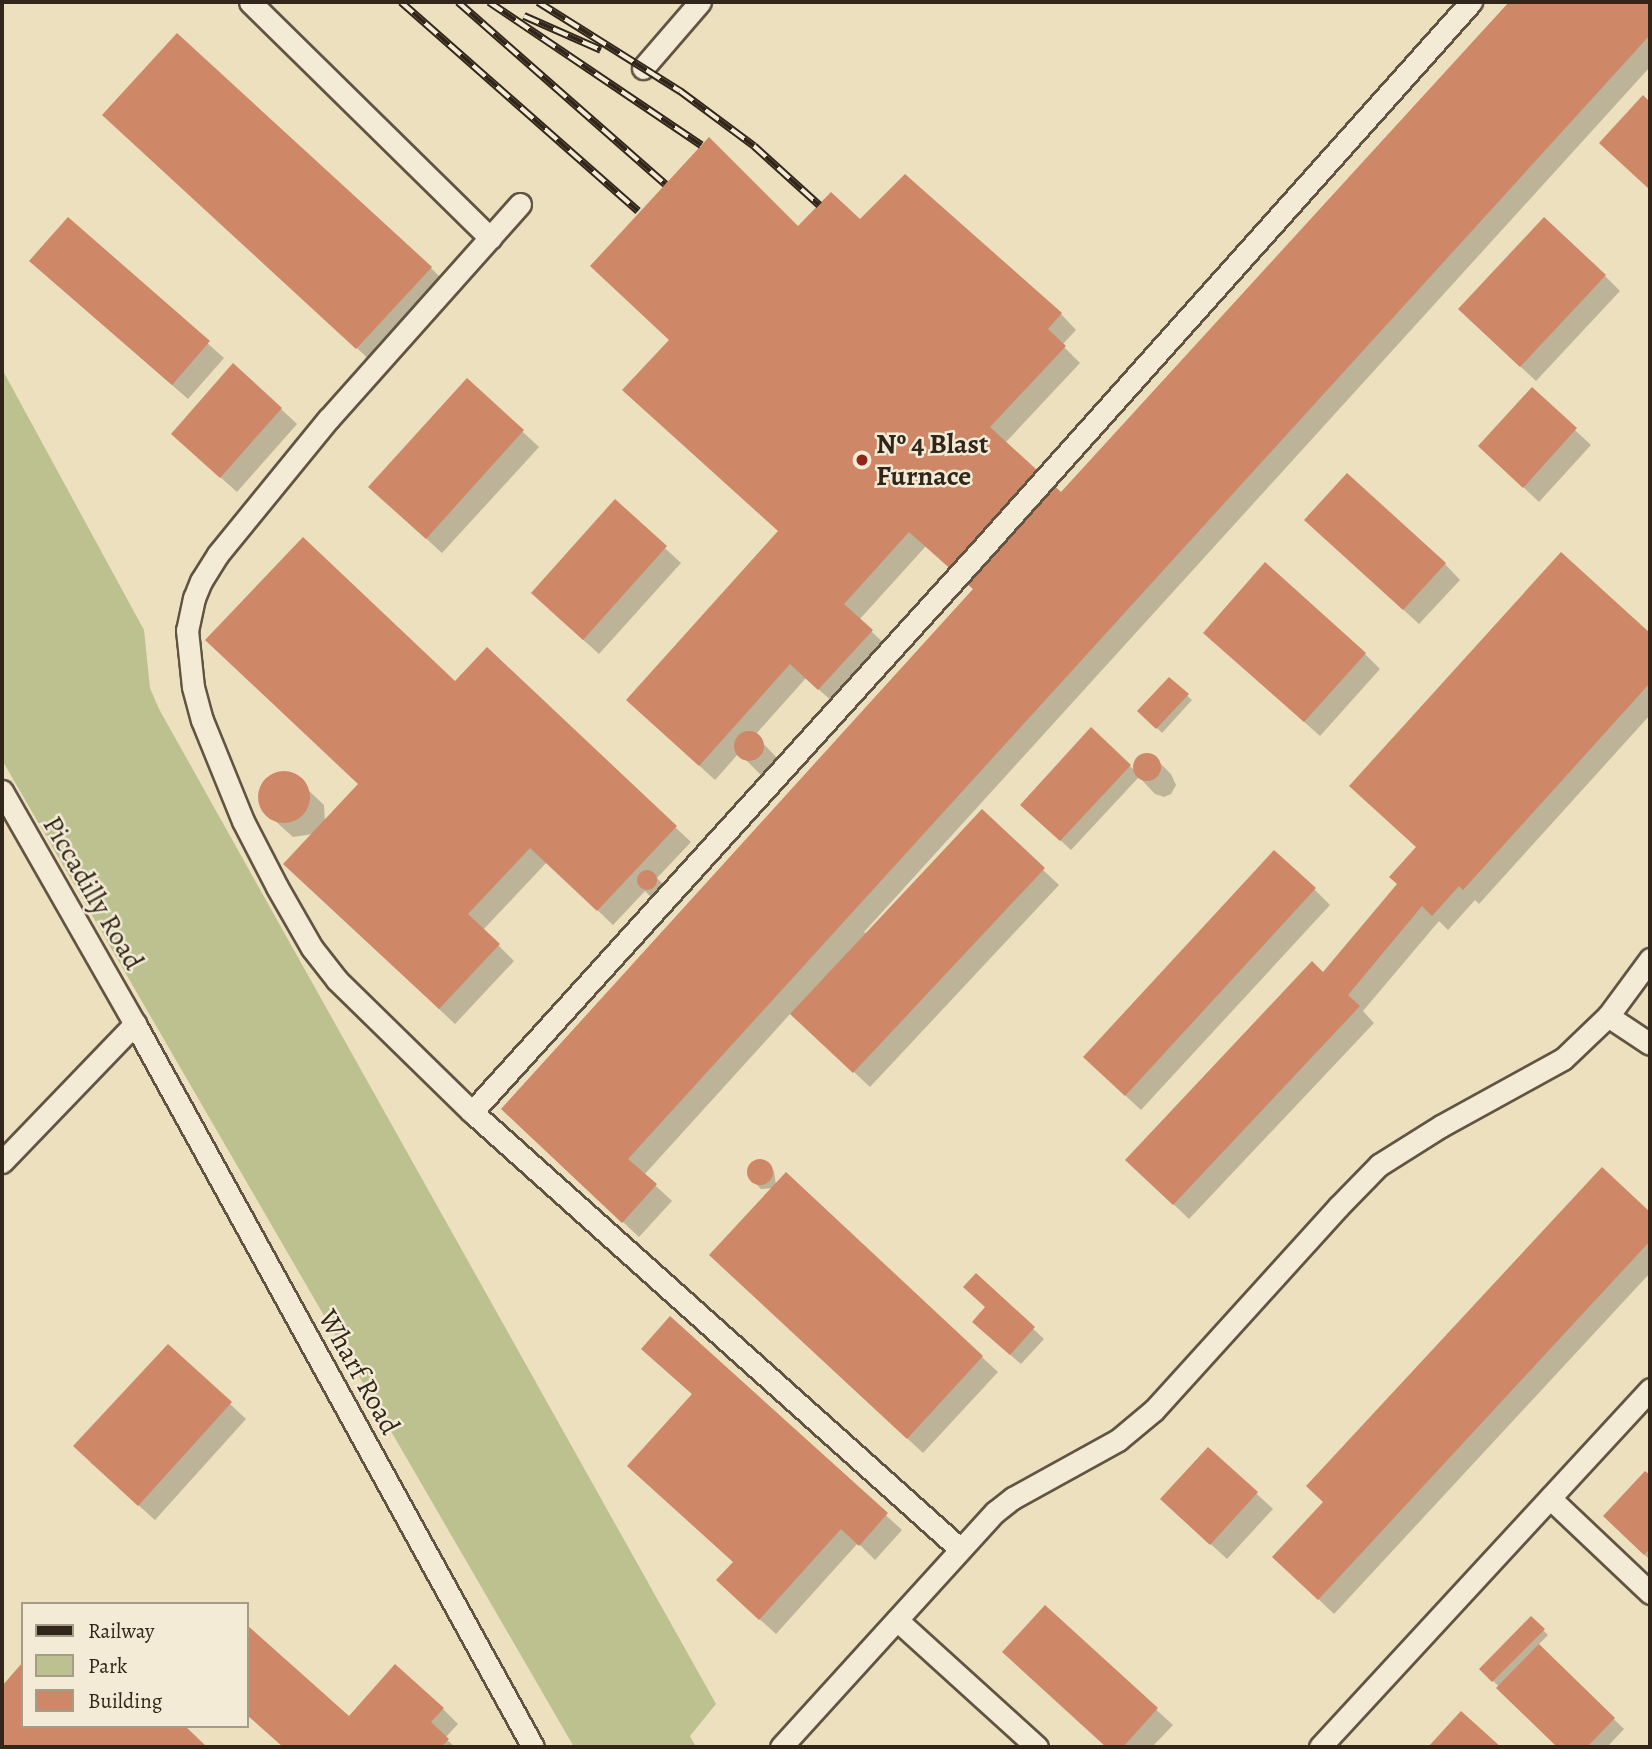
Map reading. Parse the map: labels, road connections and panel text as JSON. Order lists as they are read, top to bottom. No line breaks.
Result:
{"streets":{"lane":["Piccadilly Road","Wharf Road"]},"crossings":[["Piccadilly Road","Wharf Road"]],"places":["Nº 4 Blast Furnace"],"legend":["Railway","Park","Building"]}
